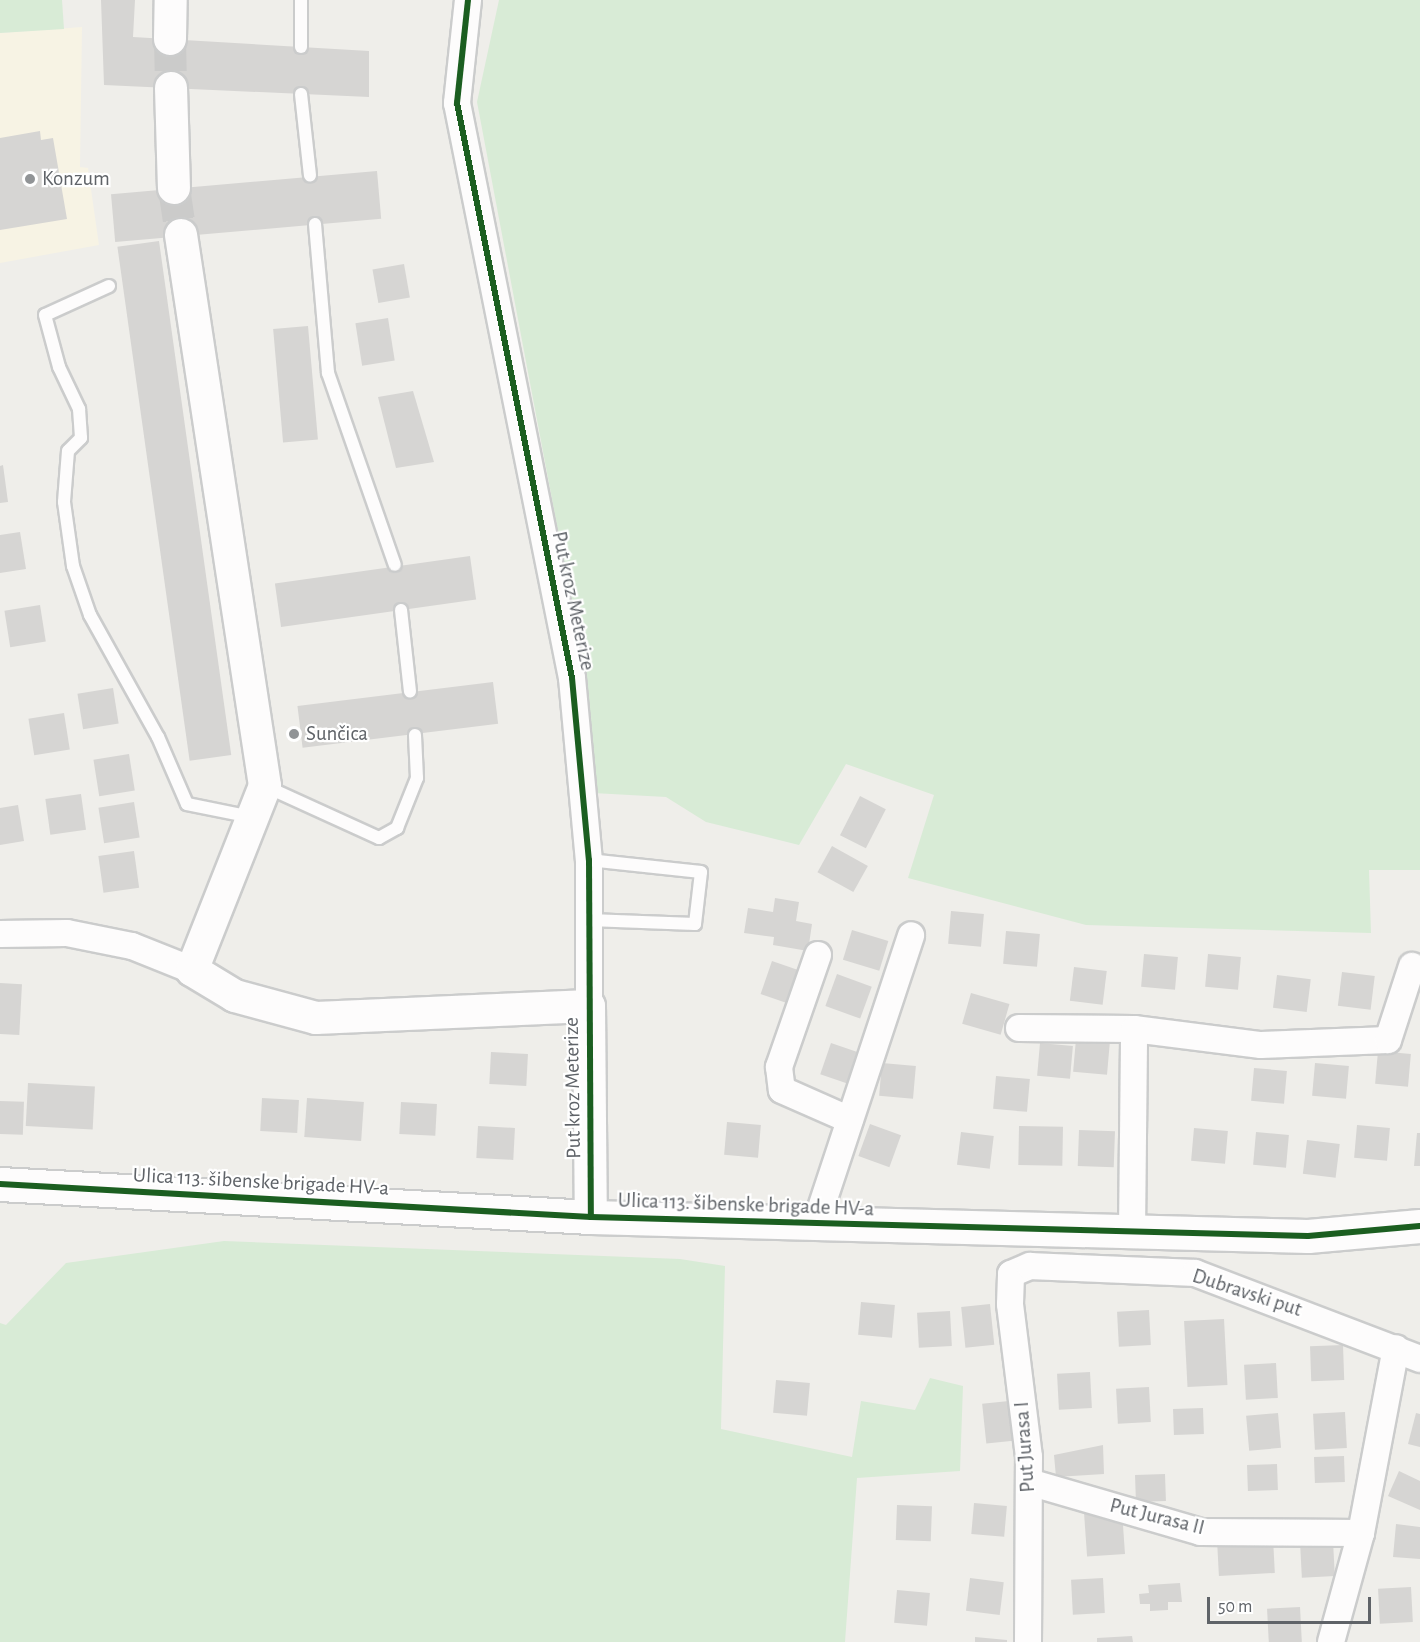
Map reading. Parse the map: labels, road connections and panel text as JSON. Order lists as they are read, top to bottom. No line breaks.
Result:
{"streets":{"main road":["Ulica 113. šibenske brigade HV-a"],"street":["Put kroz Meterize","Dubravski put","Put Jurasa I","Put Jurasa II"]},"crossings":[["Put kroz Meterize","Ulica 113. šibenske brigade HV-a"],["Dubravski put","Put Jurasa I"],["Put Jurasa I","Put Jurasa II"]],"places":["Konzum","Sunčica"],"scale_bar":"50 m"}
